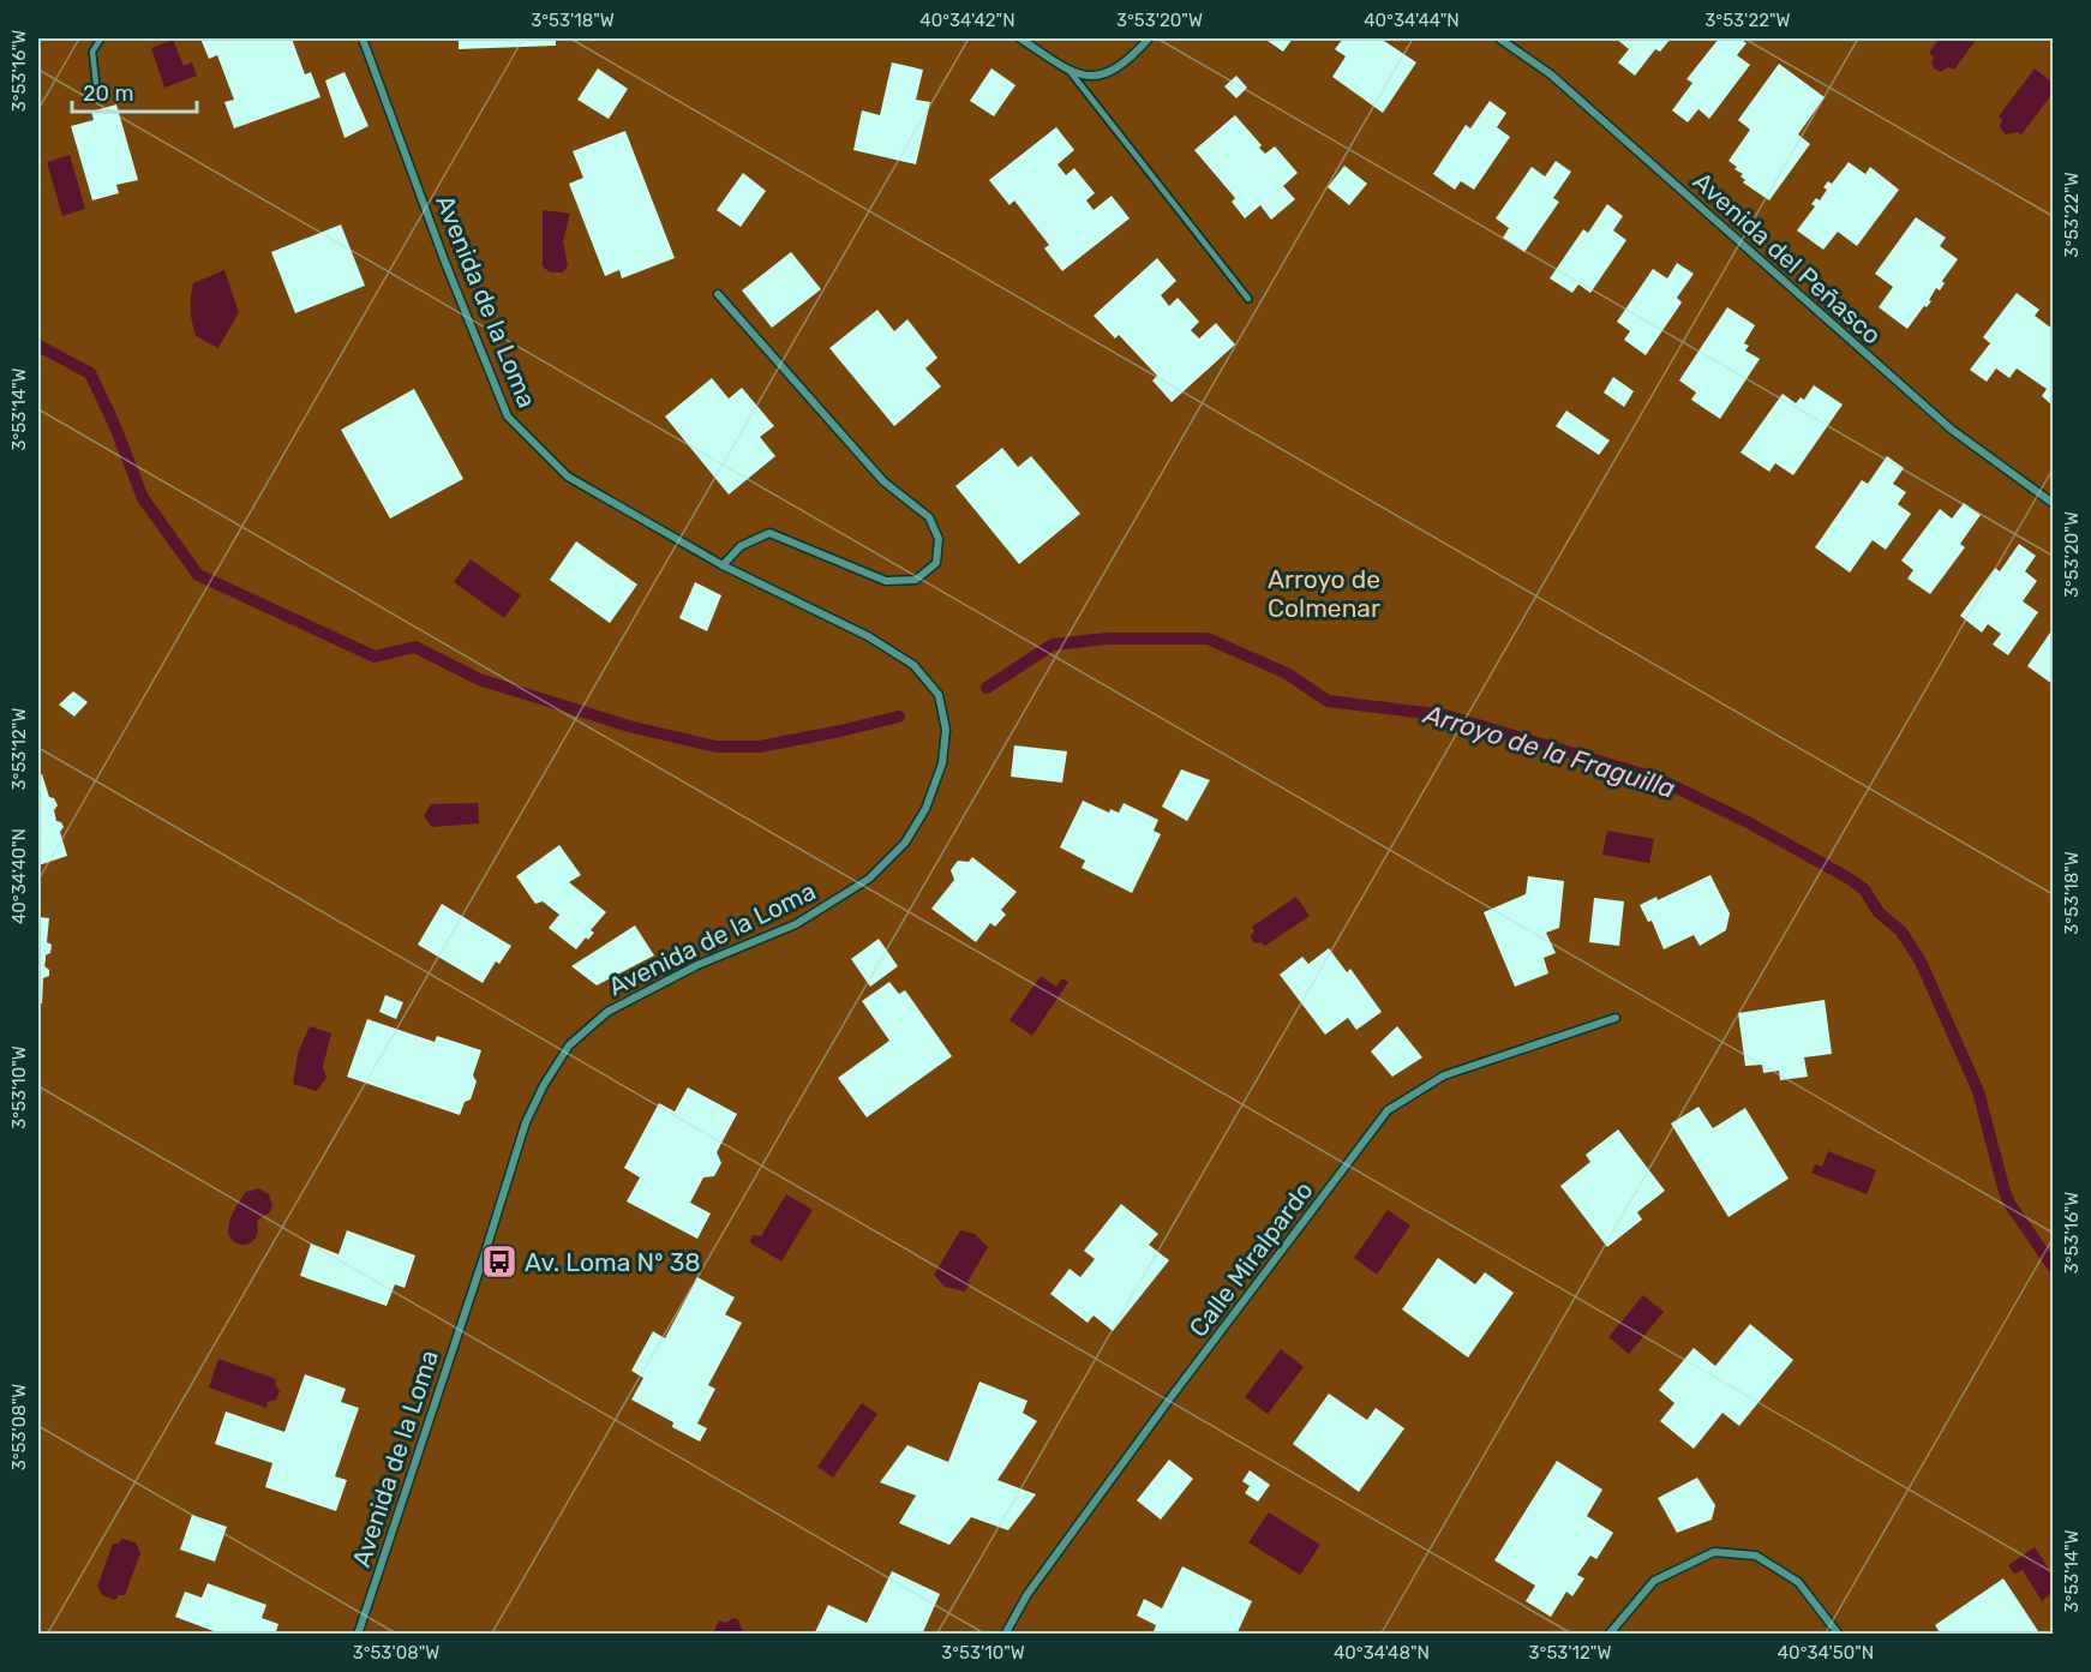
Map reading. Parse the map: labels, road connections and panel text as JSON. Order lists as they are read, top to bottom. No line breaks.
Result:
{"streets":{"street":["Avenida del Peñasco","Avenida de la Loma","Calle Miralpardo"]},"water":["Arroyo de la Fraguilla"],"parks":["Arroyo de Colmenar"],"places":{"bus stop":["Av. Loma Nº 38"]},"scale_bar":"20 m","coordinates":["3°53'18\"W","40°34'42\"N","3°53'20\"W","40°34'44\"N","3°53'22\"W","3°53'16\"W","3°53'14\"W","3°53'12\"W","40°34'40\"N","3°53'10\"W","3°53'08\"W","40°34'48\"N","40°34'50\"N"]}
